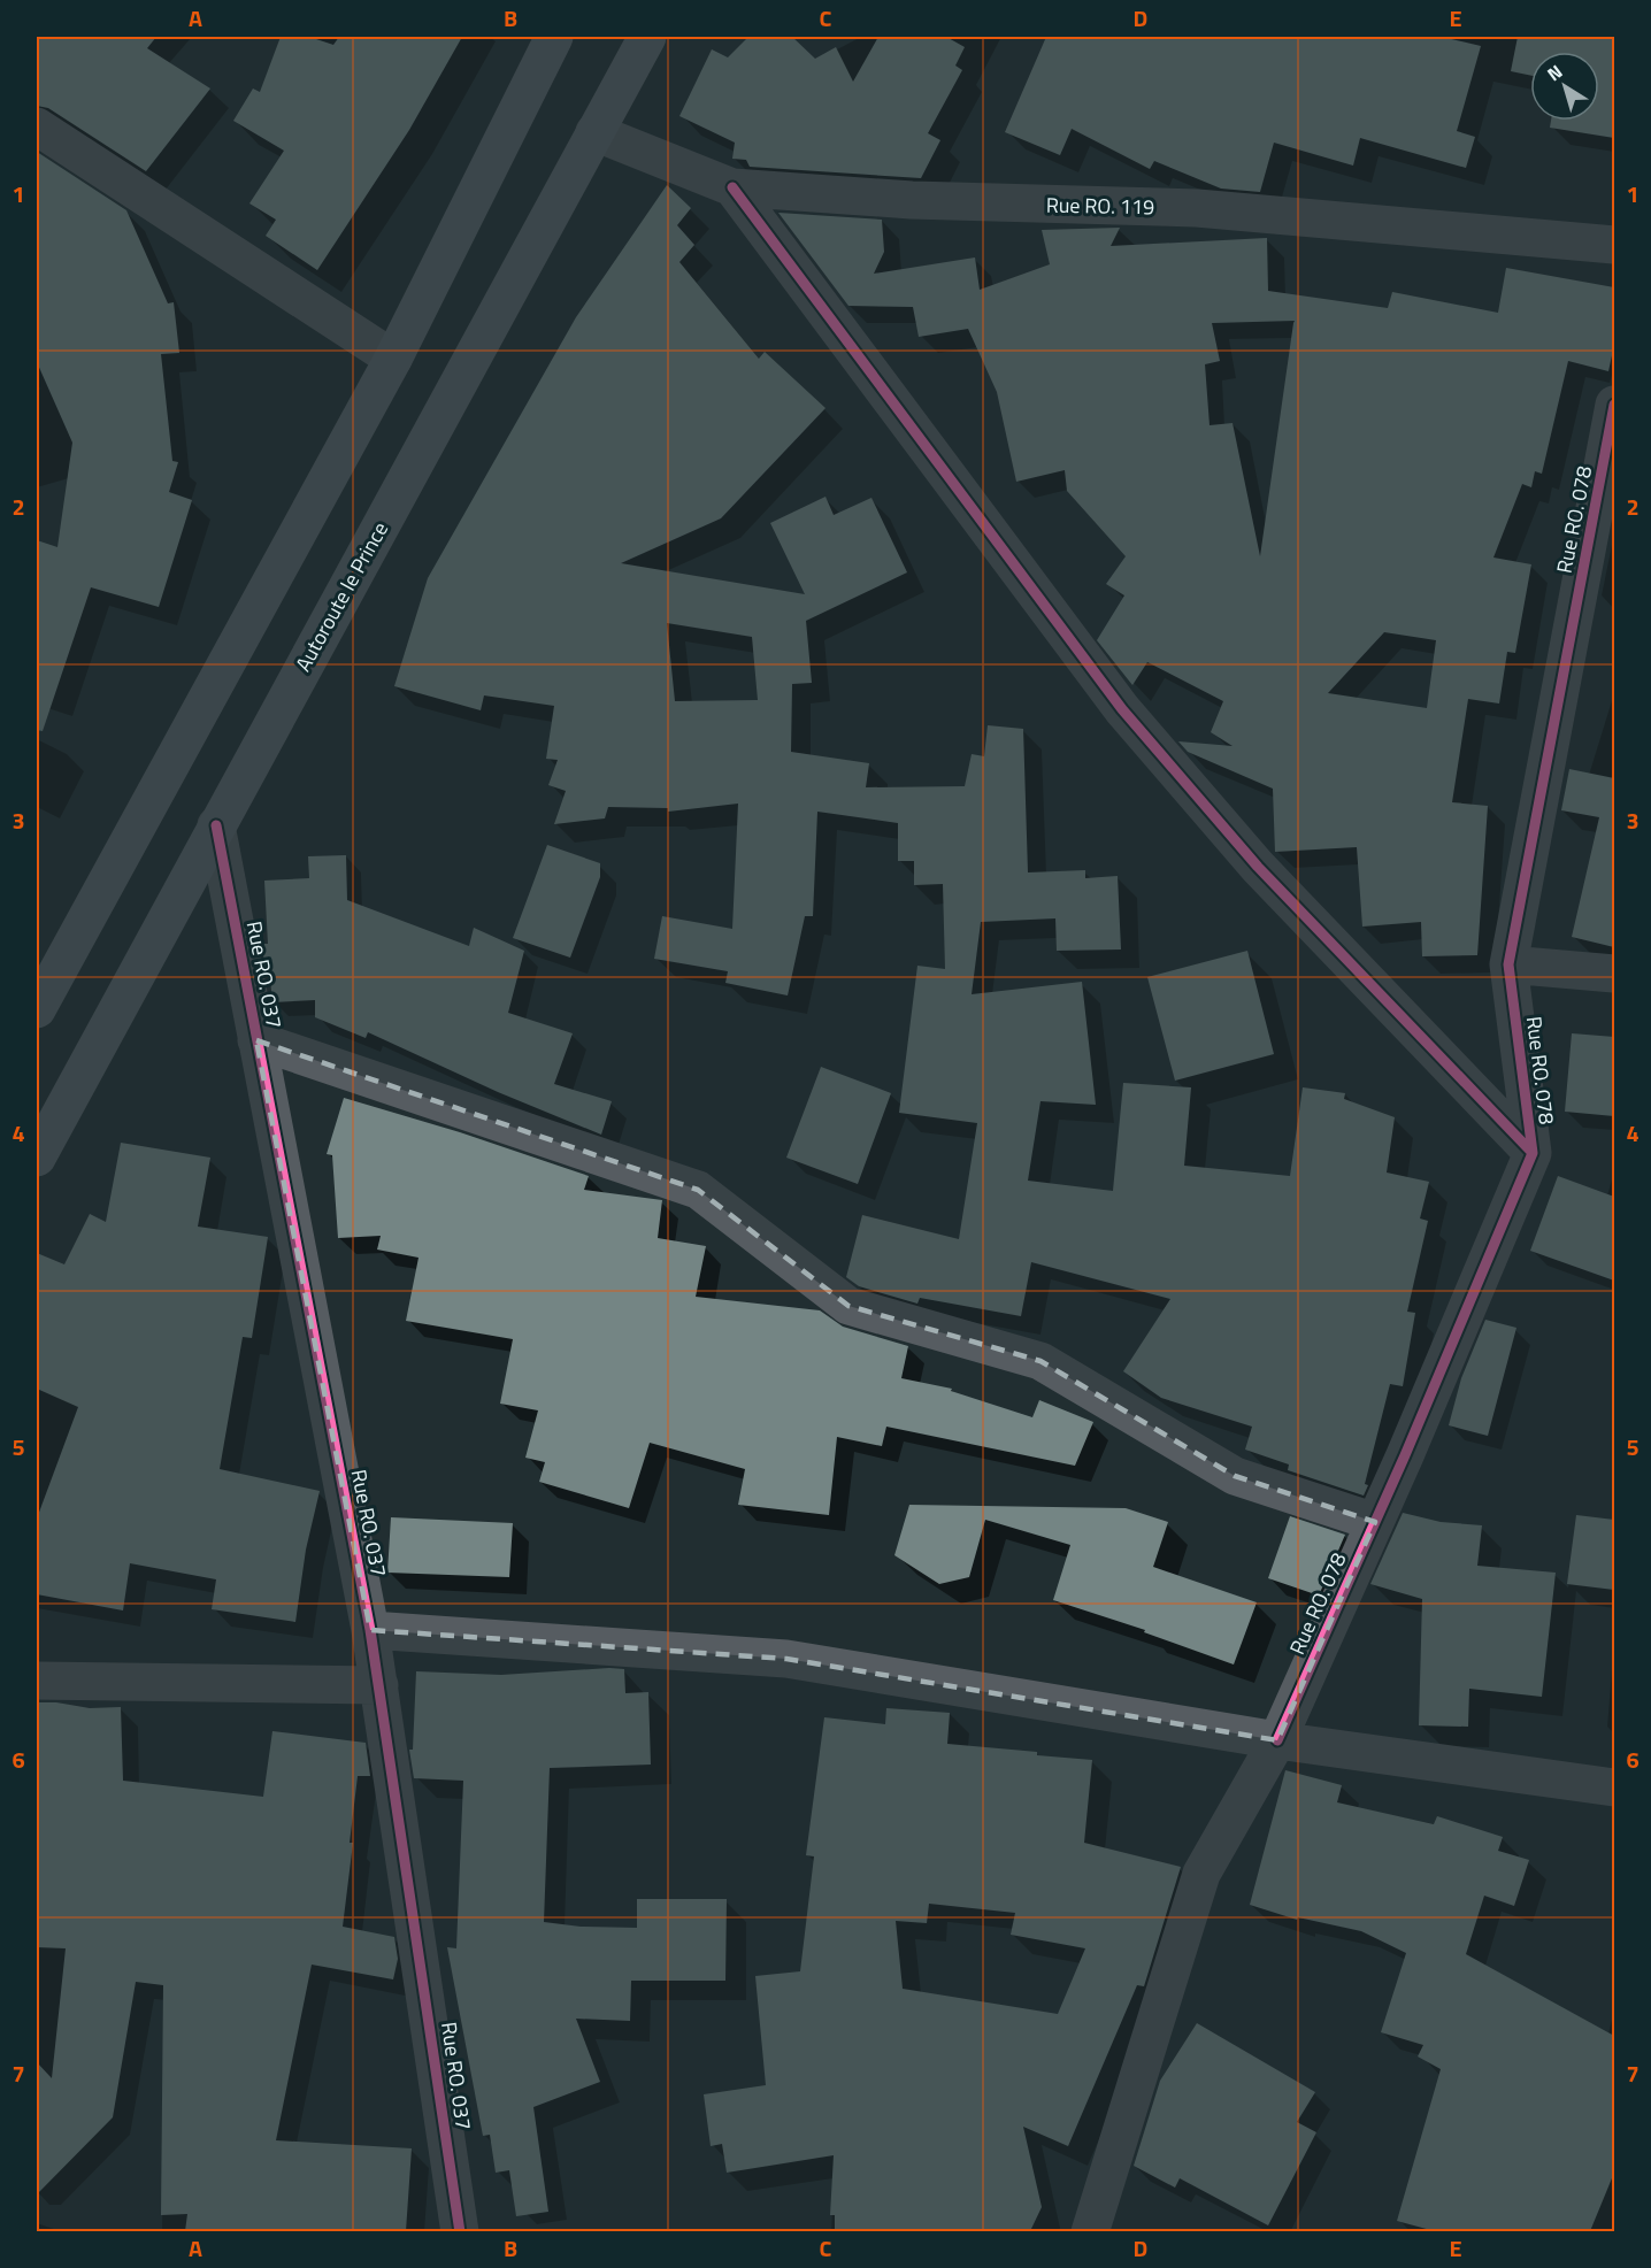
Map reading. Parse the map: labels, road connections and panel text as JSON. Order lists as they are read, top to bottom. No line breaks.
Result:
{"streets":{"main road":["Autoroute le Prince"],"street":["Rue RO. 119","Rue RO. 078","Rue RO. 037"]},"crossings":[["Rue RO. 119","Autoroute le Prince"],["Autoroute le Prince","Rue RO. 037"]],"north":"top left","grid":{"columns":["A","B","C","D","E"],"rows":["1","2","3","4","5","6","7"]}}
